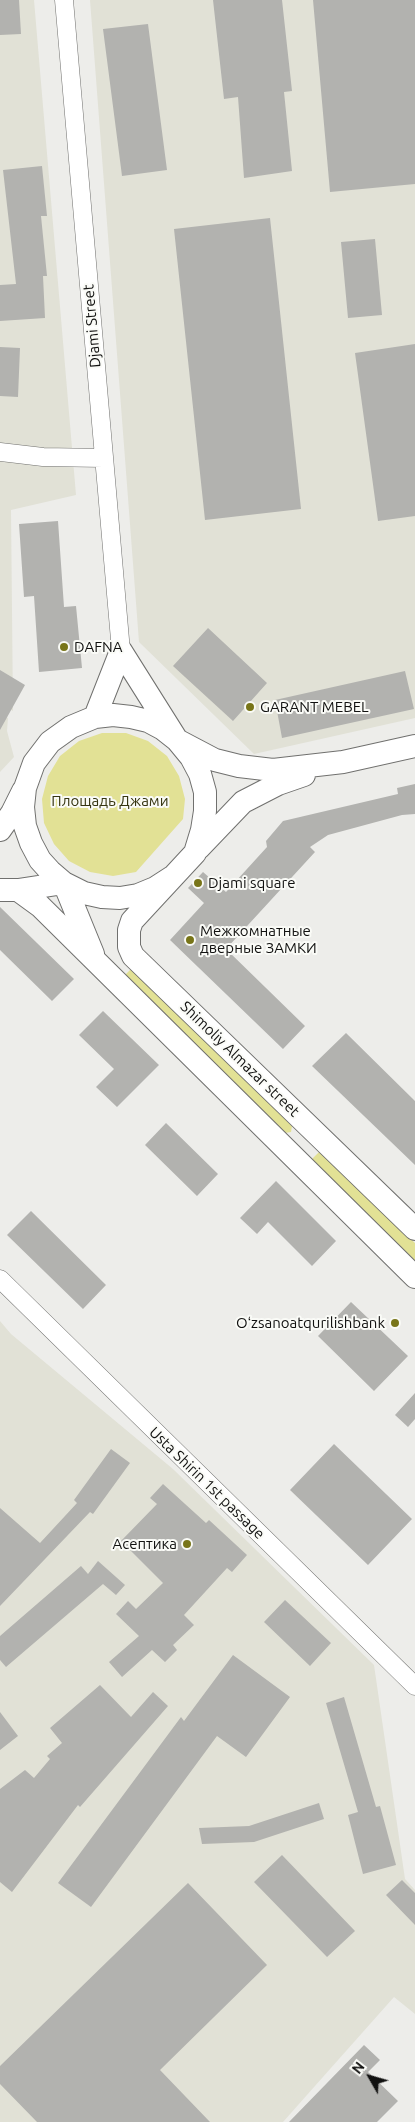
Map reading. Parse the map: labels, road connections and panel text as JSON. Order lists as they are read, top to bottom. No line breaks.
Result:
{"streets":{"main road":["Shimoliy Almazar street"],"street":["Djami Street","Usta Shirin 1st passage"]},"parks":["Площадь Джами"],"places":["DAFNA","GARANT MEBEL","Djami square","Межкомнатные дверные ЗАМКИ","Oʻzsanoatqurilishbank","Асептика"],"north":"top left"}
